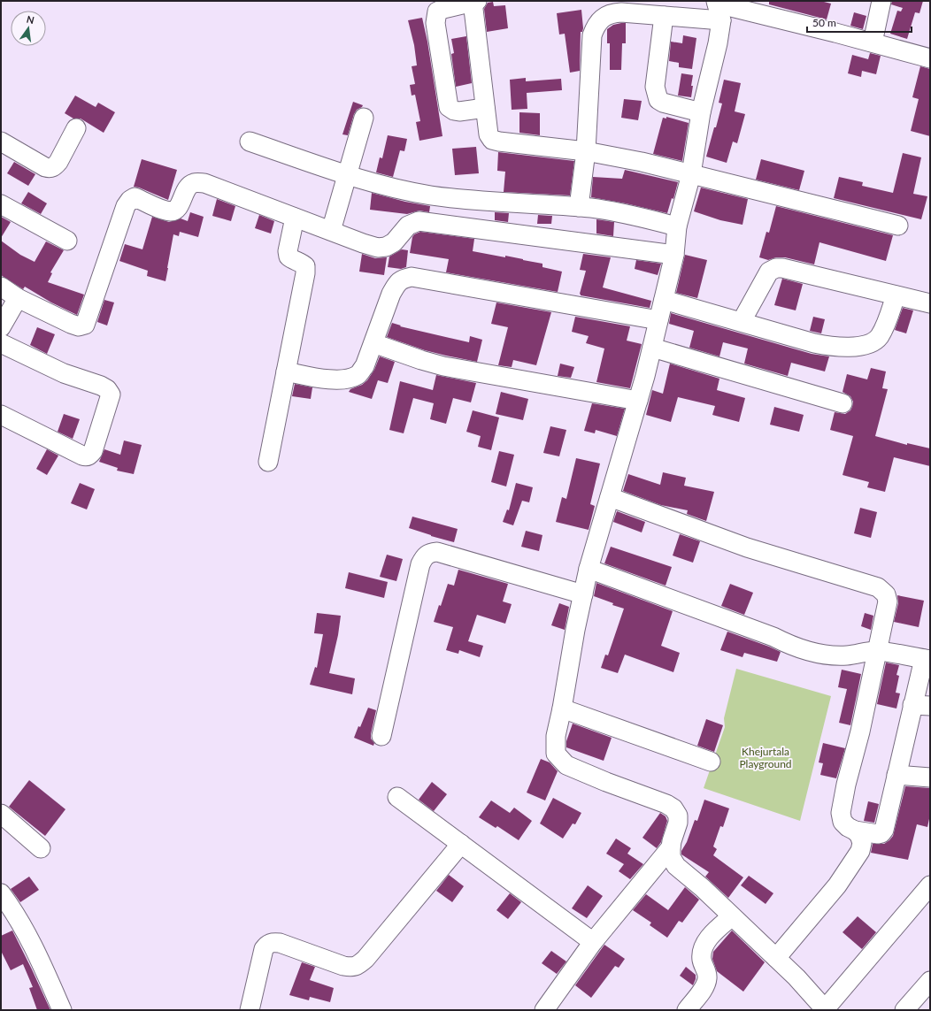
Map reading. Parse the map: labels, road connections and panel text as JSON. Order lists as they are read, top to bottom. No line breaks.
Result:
{"parks":["Khejurtala Playground"],"scale_bar":"50 m","north":"top"}
